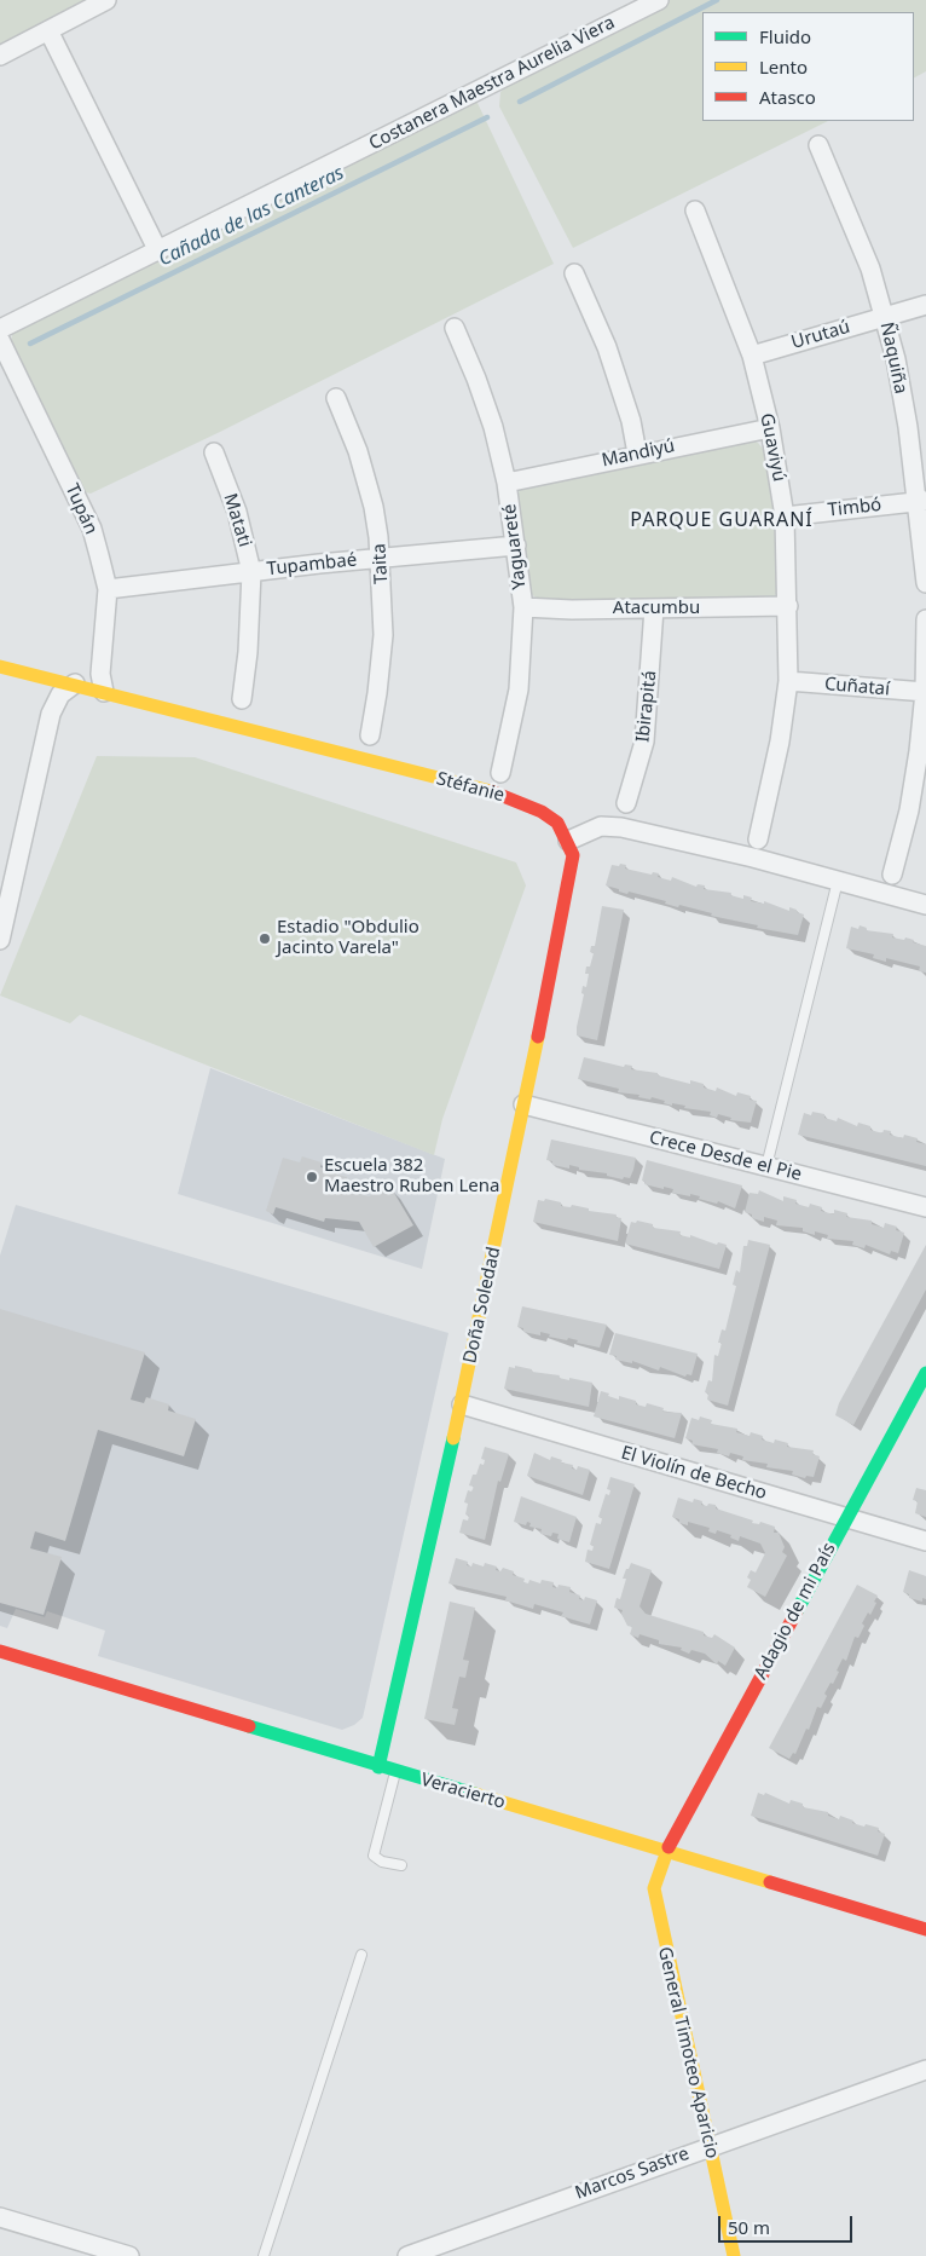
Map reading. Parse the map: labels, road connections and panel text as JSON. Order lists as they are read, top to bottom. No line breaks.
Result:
{"streets":{"street":["Costanera Maestra Aurelia Viera","Urutaú","Ñaquiña","Guaviyú","Mandiyú","Timbó","Tupán","Matati","Yaguareté","Taita","Tupambaé","Atacumbu","Cuñataí","Ibirapitá","Stéfanie","Crece Desde el Pie","Doña Soledad","El Violín de Becho","Adagio de mi País","Veracierto","General Timoteo Aparicio","Marcos Sastre"]},"crossings":[["Urutaú","Ñaquiña"],["Urutaú","Guaviyú"],["Ñaquiña","Timbó"],["Guaviyú","Mandiyú"],["Guaviyú","Timbó"],["Guaviyú","Atacumbu"],["Guaviyú","Cuñataí"],["Mandiyú","Yaguareté"],["Tupán","Tupambaé"],["Tupán","Stéfanie"],["Matati","Tupambaé"],["Yaguareté","Tupambaé"],["Yaguareté","Atacumbu"],["Taita","Tupambaé"],["Atacumbu","Ibirapitá"],["Stéfanie","Doña Soledad"],["Crece Desde el Pie","Doña Soledad"],["Doña Soledad","El Violín de Becho"],["Doña Soledad","Veracierto"],["El Violín de Becho","Adagio de mi País"],["Adagio de mi País","Veracierto"],["Adagio de mi País","General Timoteo Aparicio"],["Veracierto","General Timoteo Aparicio"],["General Timoteo Aparicio","Marcos Sastre"]],"districts":["PARQUE GUARANÍ"],"water":["Cañada de las Canteras"],"places":["Estadio \"Obdulio Jacinto Varela\"","Escuela 382 Maestro Ruben Lena"],"legend":["Fluido","Lento","Atasco"],"scale_bar":"50 m"}
